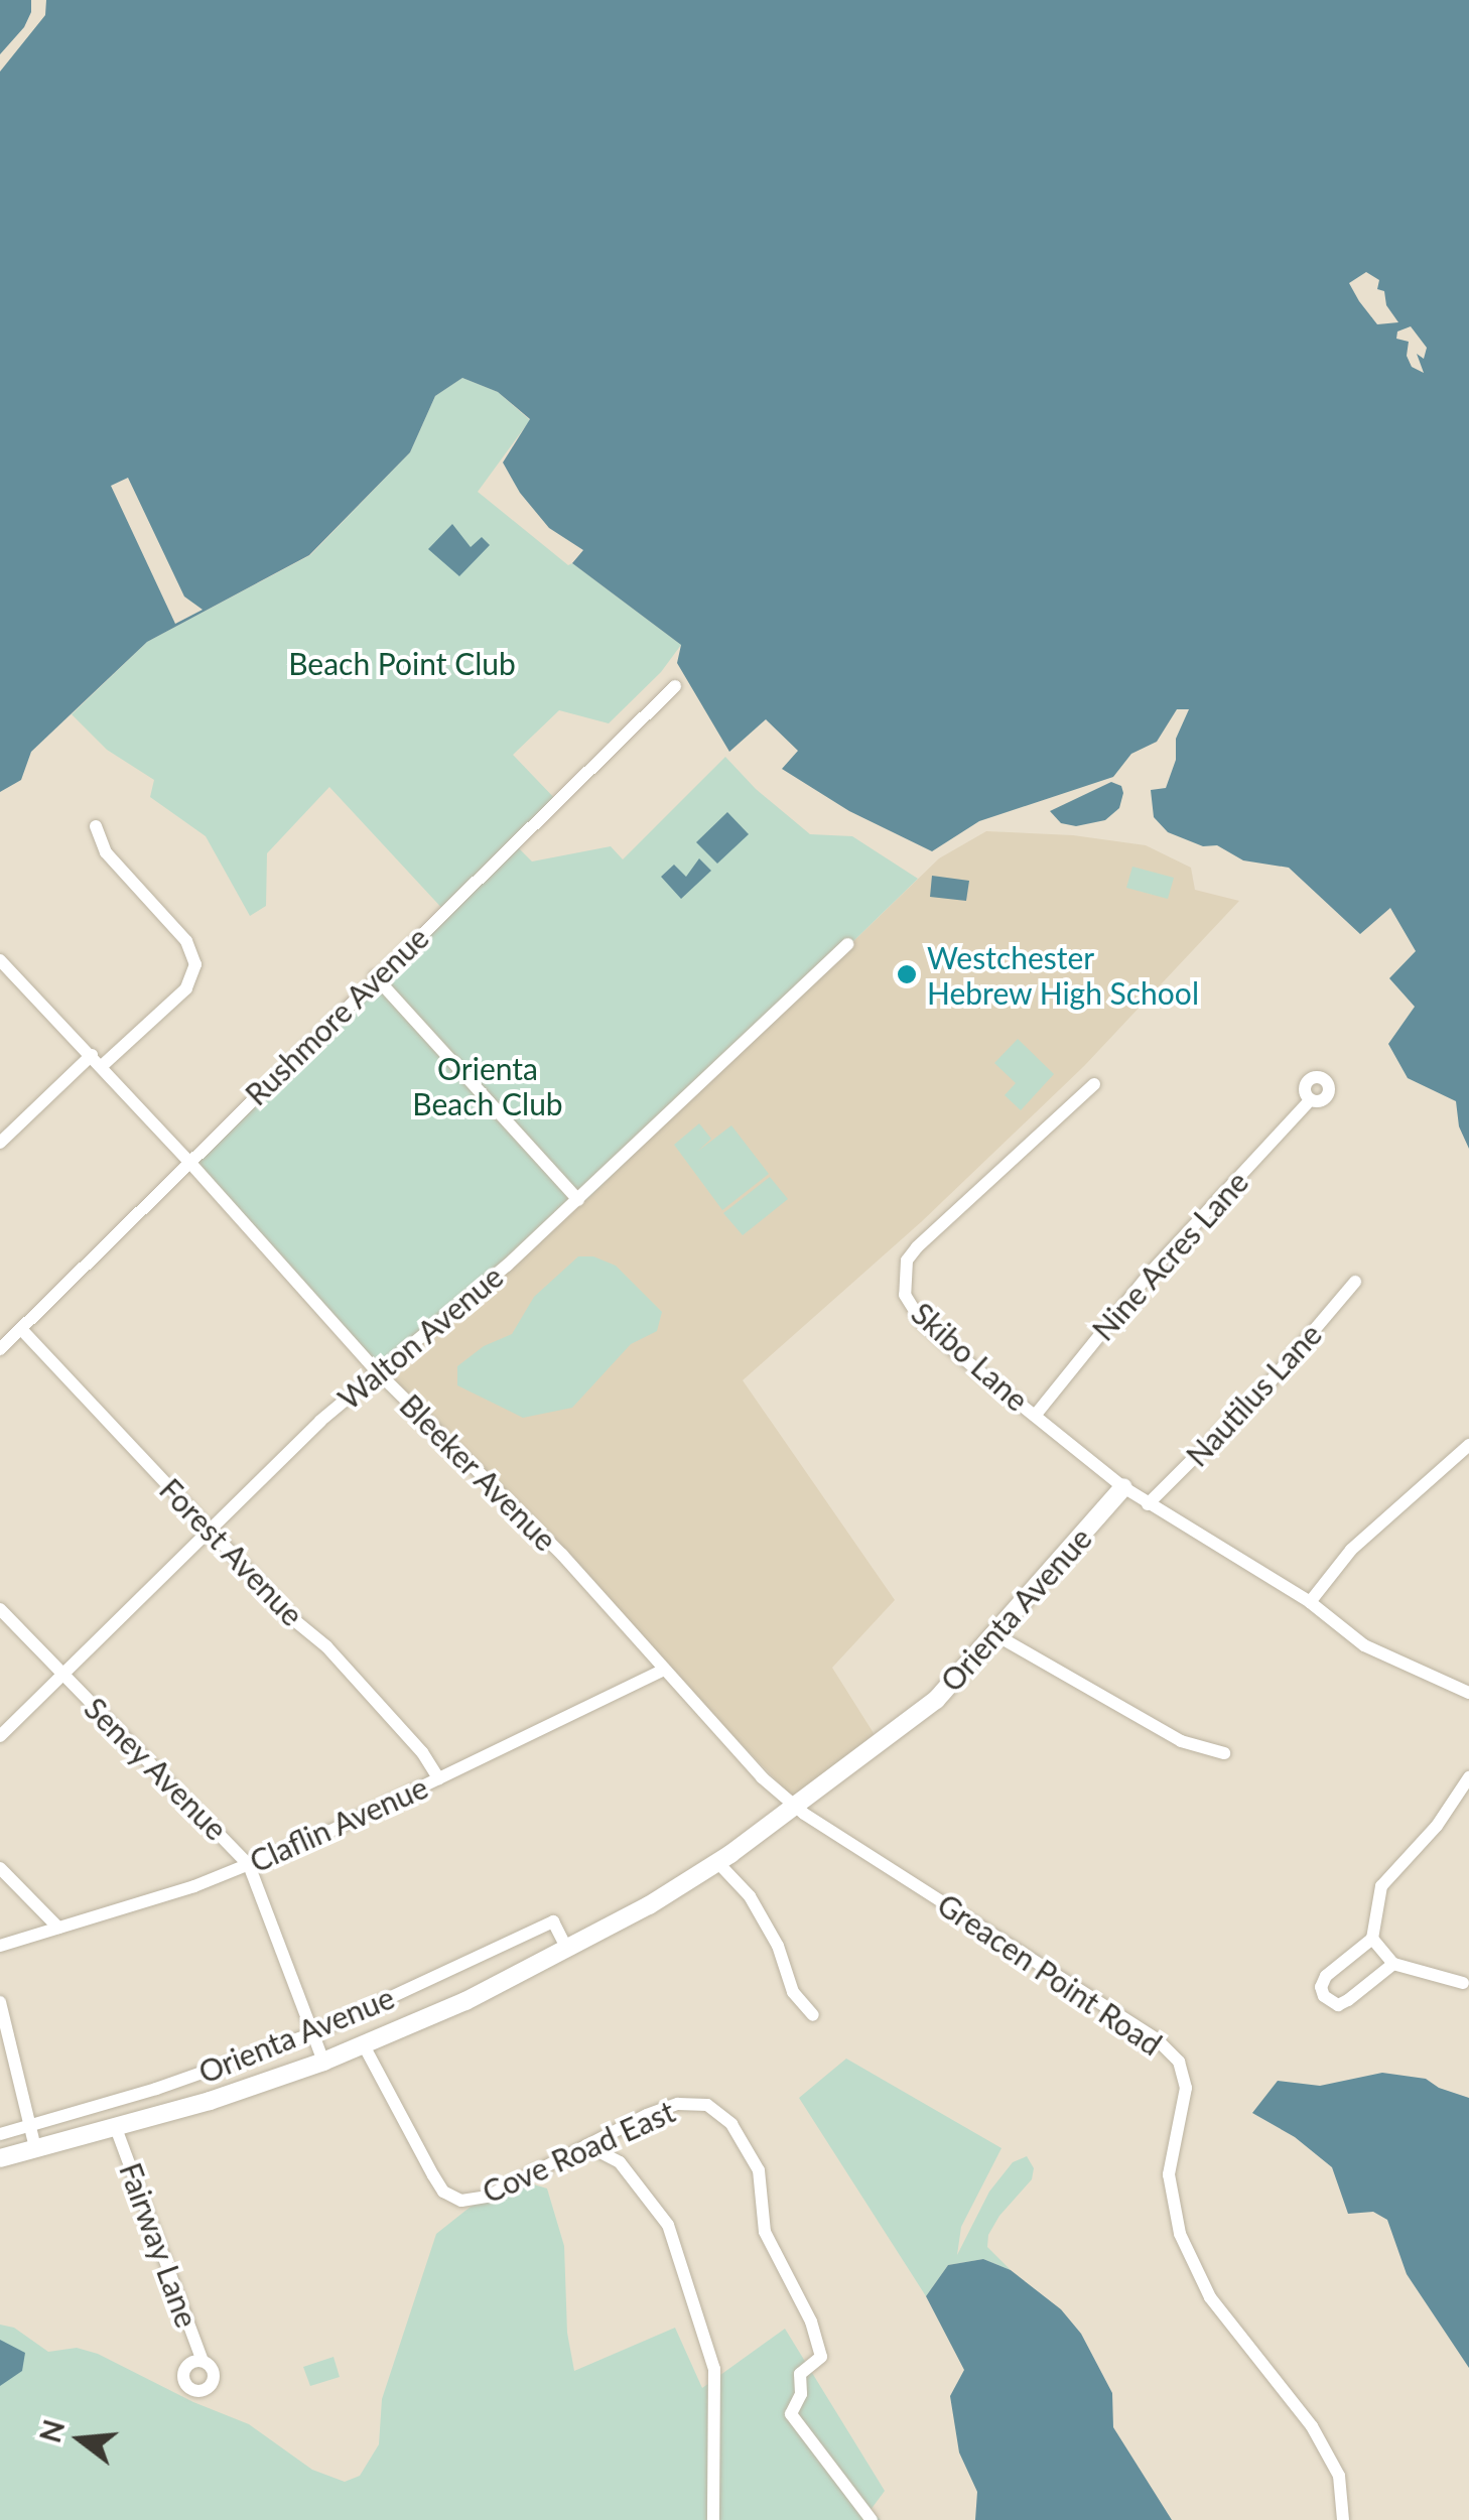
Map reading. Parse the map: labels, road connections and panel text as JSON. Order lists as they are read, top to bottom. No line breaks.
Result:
{"streets":{"street":["Rushmore Avenue","Nine Acres Lane","Walton Avenue","Skibo Lane","Nautilus Lane","Bleeker Avenue","Forest Avenue","Orienta Avenue","Seney Avenue","Claflin Avenue","Greacen Point Road","Cove Road East","Fairway Lane"]},"crossings":[["Rushmore Avenue","Bleeker Avenue"],["Rushmore Avenue","Forest Avenue"],["Nine Acres Lane","Skibo Lane"],["Walton Avenue","Bleeker Avenue"],["Walton Avenue","Forest Avenue"],["Walton Avenue","Seney Avenue"],["Skibo Lane","Orienta Avenue"],["Bleeker Avenue","Orienta Avenue"],["Bleeker Avenue","Claflin Avenue"],["Bleeker Avenue","Greacen Point Road"],["Forest Avenue","Claflin Avenue"],["Orienta Avenue","Seney Avenue"],["Orienta Avenue","Greacen Point Road"],["Orienta Avenue","Cove Road East"],["Orienta Avenue","Fairway Lane"],["Seney Avenue","Claflin Avenue"]],"parks":["Beach Point Club","Orienta Beach Club"],"places":["Westchester Hebrew High School"],"north":"left"}
